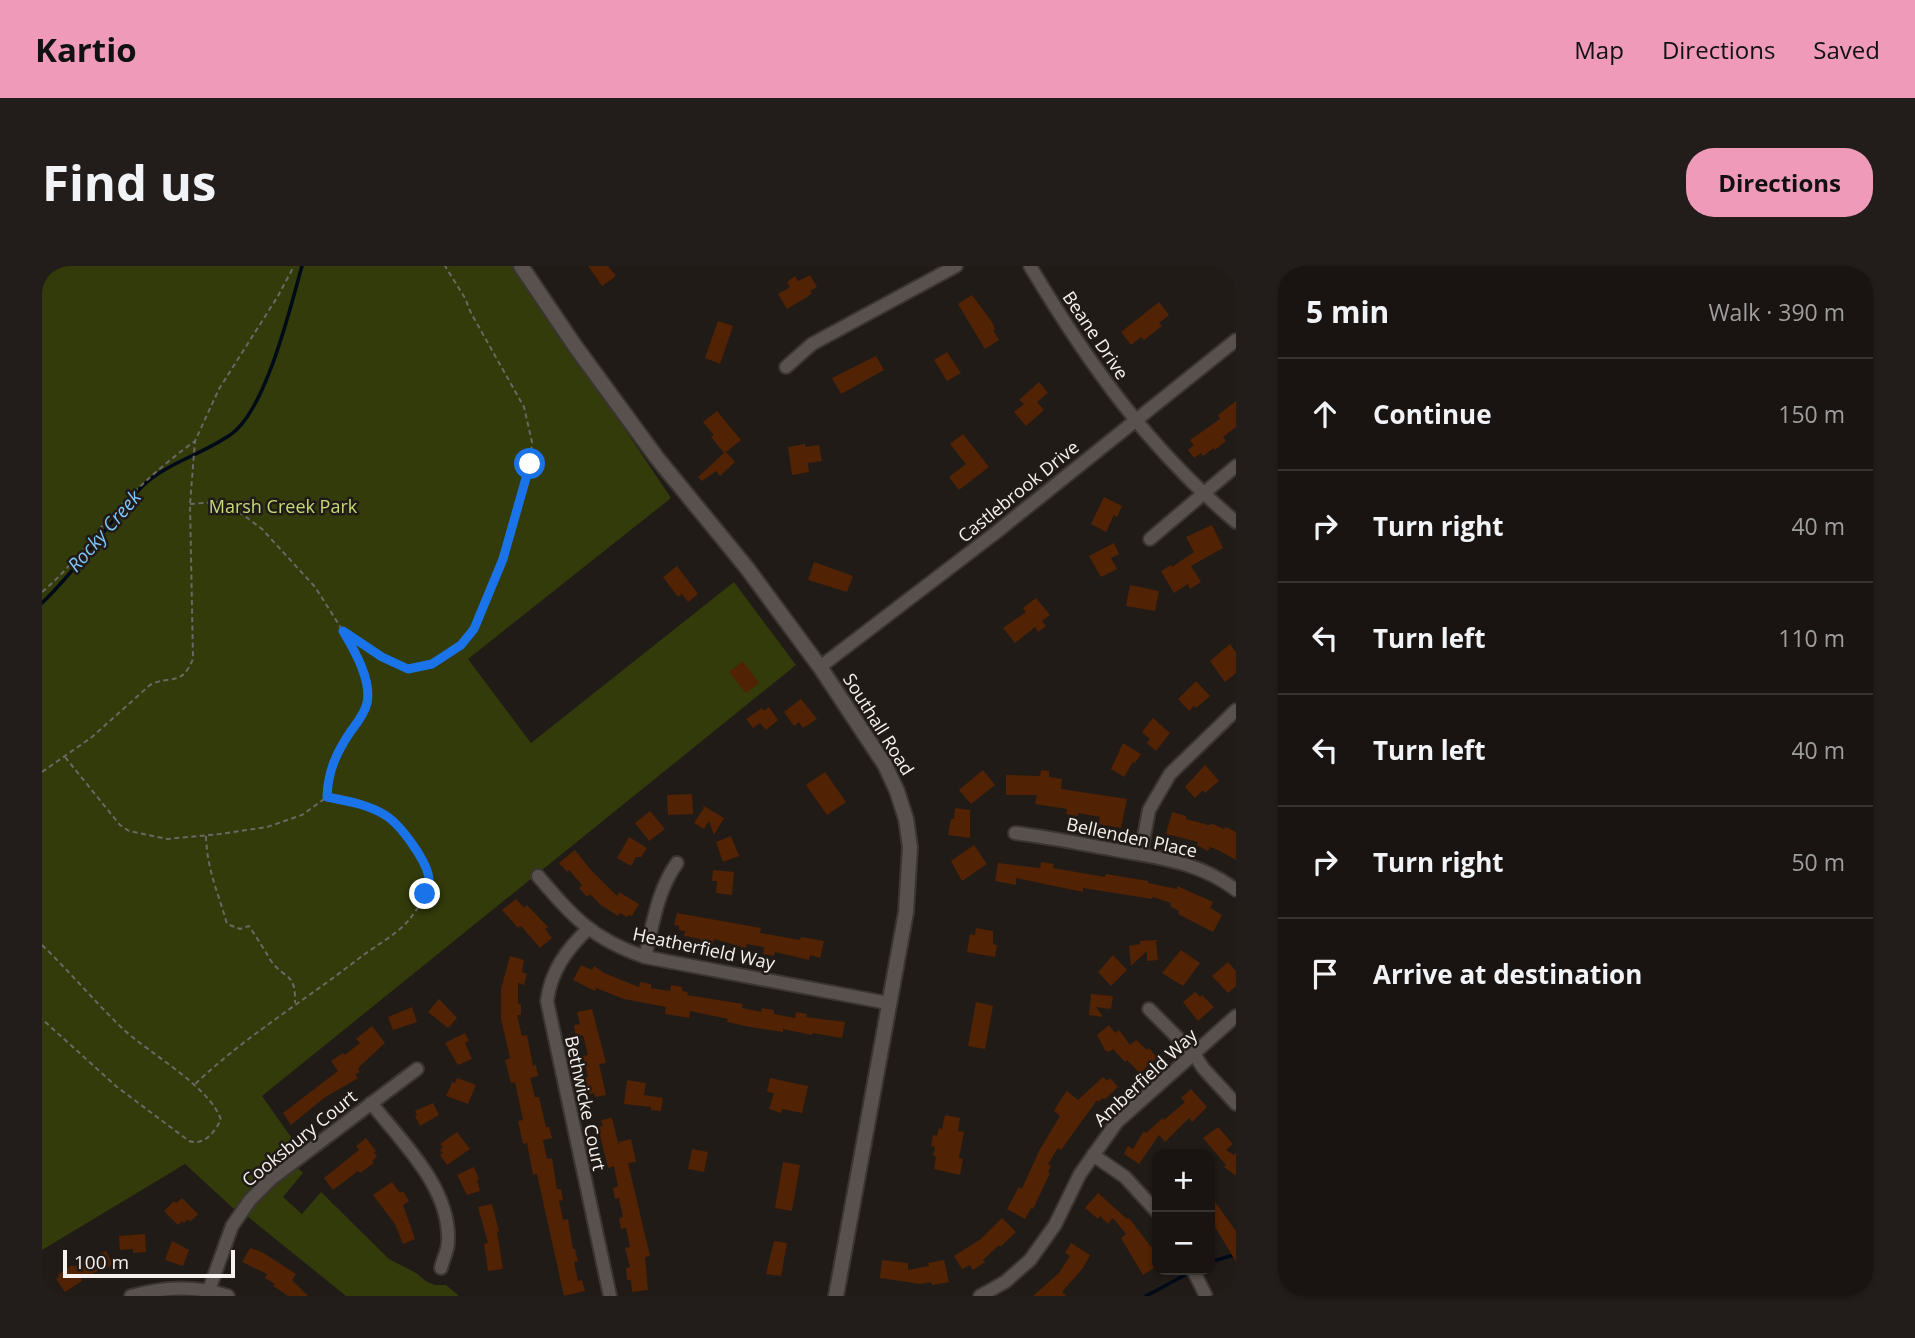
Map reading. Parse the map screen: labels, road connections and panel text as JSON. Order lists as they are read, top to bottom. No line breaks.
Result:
{"streets":{"street":["Beane Drive","Castlebrook Drive","Southall Road","Bellenden Place","Heatherfield Way","Amberfield Way","Bethwicke Court","Cooksbury Court"]},"crossings":[["Beane Drive","Castlebrook Drive"],["Castlebrook Drive","Southall Road"],["Southall Road","Heatherfield Way"],["Heatherfield Way","Bethwicke Court"]],"water":["Rocky Creek"],"parks":["Marsh Creek Park"],"scale_bar":"100 m","page":{"header":"Kartio","nav":["Map","Directions","Saved"],"buttons":"Directions","title":"Find us","heading":["5 min","Walk · 390 m"],"list":[["Continue","150 m"],["Turn right","40 m"],["Turn left","110 m"],["Turn left","40 m"],["Turn right","50 m"],"Arrive at destination"],"map_buttons":["+","−"],"scale":"100 m"}}
